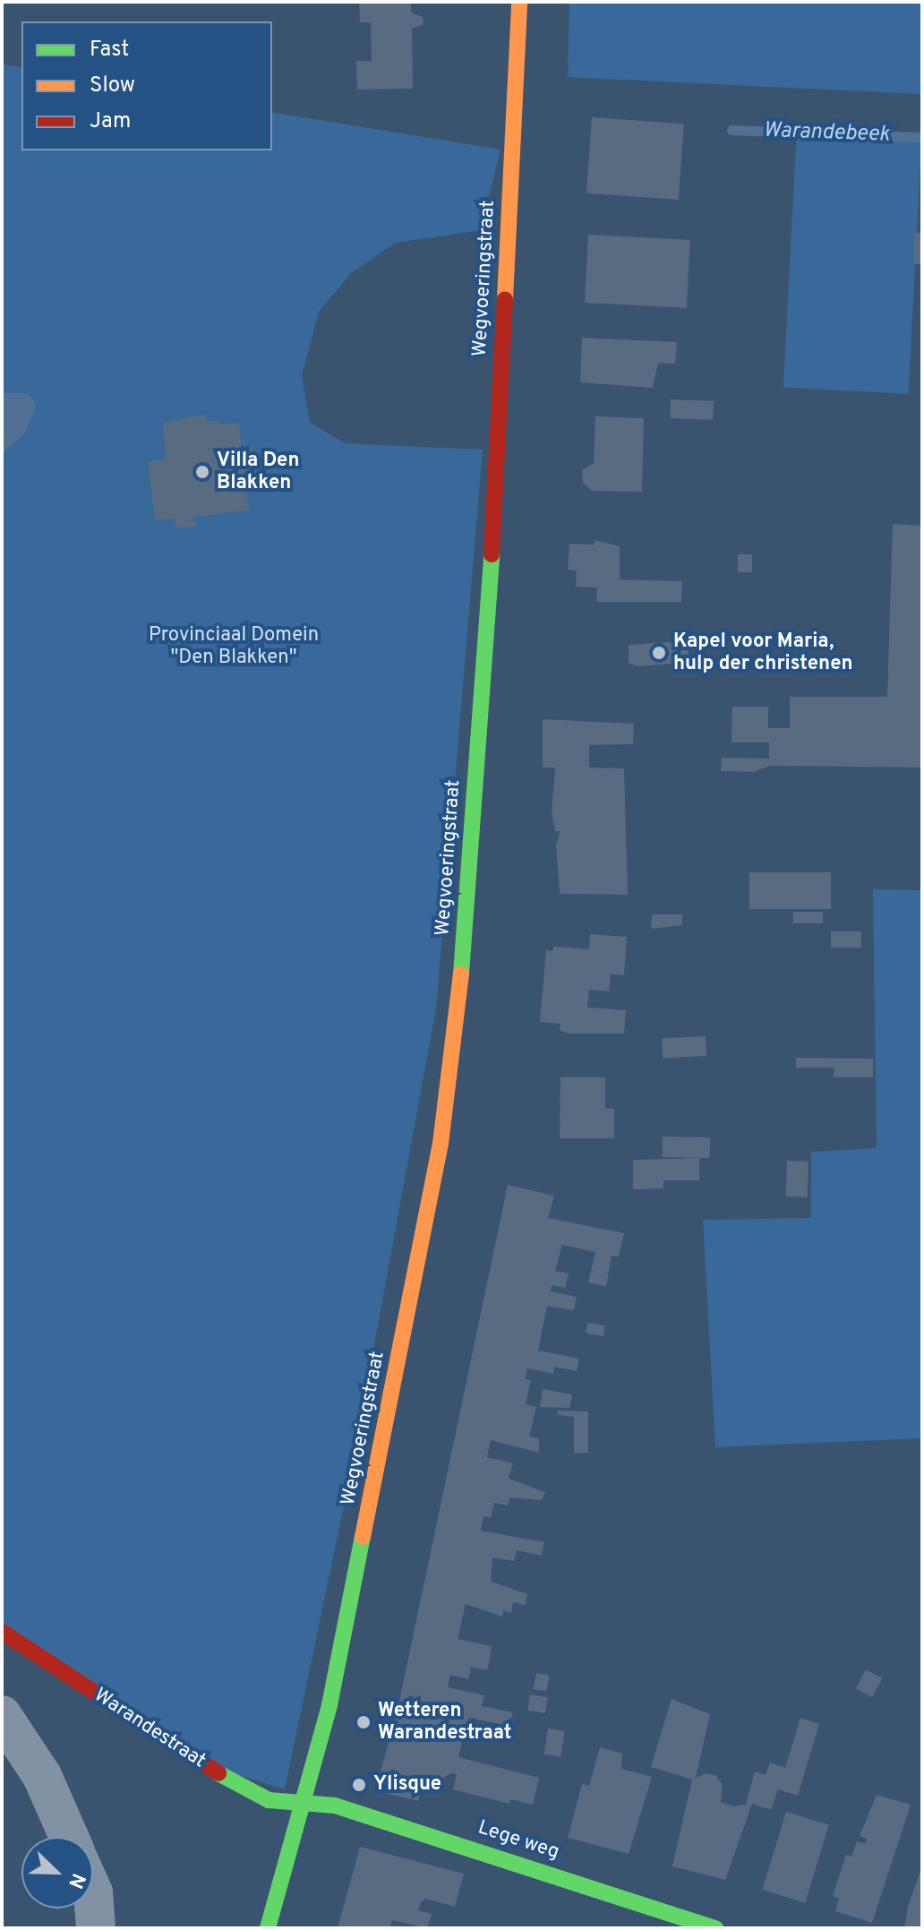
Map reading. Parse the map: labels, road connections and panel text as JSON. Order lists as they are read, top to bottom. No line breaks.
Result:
{"streets":{"main road":["Wegvoeringstraat","Warandestraat","Lege weg"]},"crossings":[["Wegvoeringstraat","Warandestraat"],["Wegvoeringstraat","Lege weg"],["Warandestraat","Lege weg"]],"water":["Warandebeek"],"parks":["Provinciaal Domein \"Den Blakken\""],"places":["Villa Den Blakken","Kapel voor Maria, hulp der christenen","Wetteren Warandestraat","Ylisque"],"legend":["Fast","Slow","Jam"],"north":"bottom right"}
